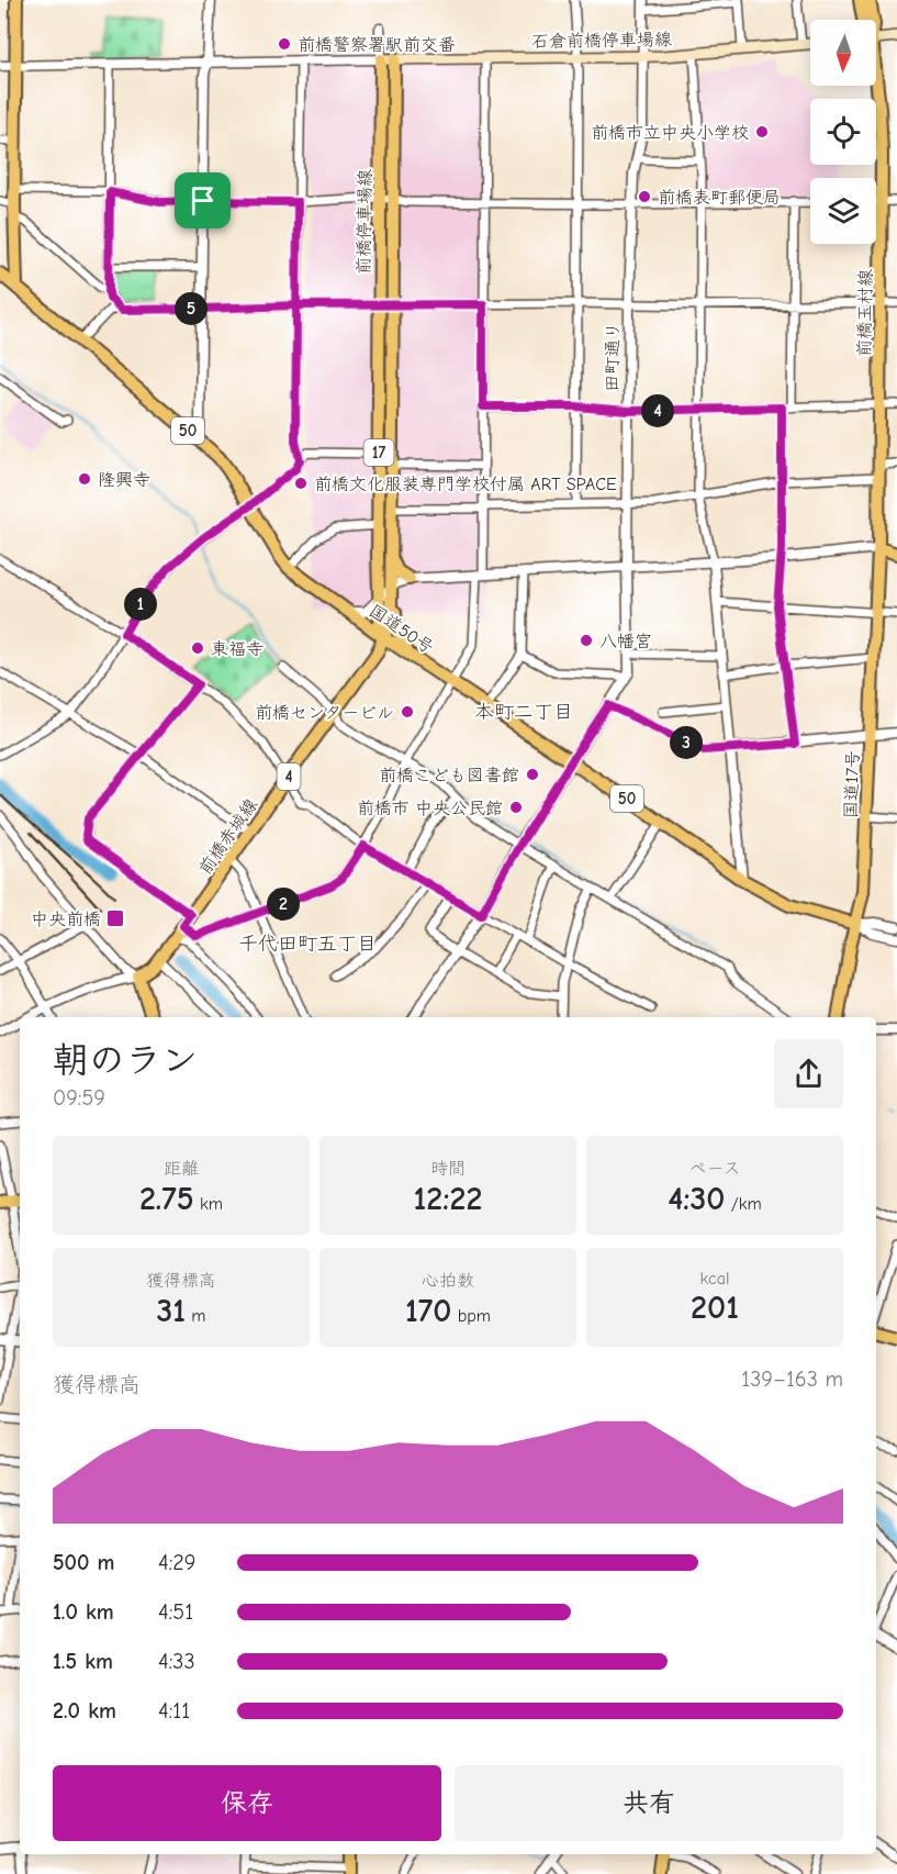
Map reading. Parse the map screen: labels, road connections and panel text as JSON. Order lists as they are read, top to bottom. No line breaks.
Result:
{"streets":{"main road":["石倉前橋停車場線","前橋停車場線","前橋玉村線","50","17","国道50号","4","国道17号","前橋赤城線"],"street":["田町通り"]},"crossings":[["石倉前橋停車場線","前橋停車場線"],["石倉前橋停車場線","田町通り"],["前橋停車場線","国道50号"],["前橋停車場線","前橋赤城線"],["前橋玉村線","国道17号"],["田町通り","国道50号"],["国道50号","国道17号"],["国道50号","前橋赤城線"]],"districts":["本町二丁目","千代田町五丁目"],"places":{"other":["前橋警察署駅前交番","前橋市立中央小学校","前橋表町郵便局","隆興寺","前橋文化服装専門学校付属 ART SPACE","八幡宮","東福寺","前橋センタービル","前橋こども図書館","前橋市 中央公民館"],"transit":["中央前橋"]},"north":"bottom","page":{"pins":["5","4","1","3","2"],"heading":["朝のラン","09:59"],"stats":[["距離","2.75 km"],["時間","12:22"],["ペース","4:30 /km"],["獲得標高","31 m"],["心拍数","170 bpm"],["kcal","201"]],"chart":["獲得標高","139–163 m"],"list":[{"name":"500 m","note":"4:29"},{"name":"1.0 km","note":"4:51"},{"name":"1.5 km","note":"4:33"},{"name":"2.0 km","note":"4:11"}],"buttons":["保存","共有"]}}
